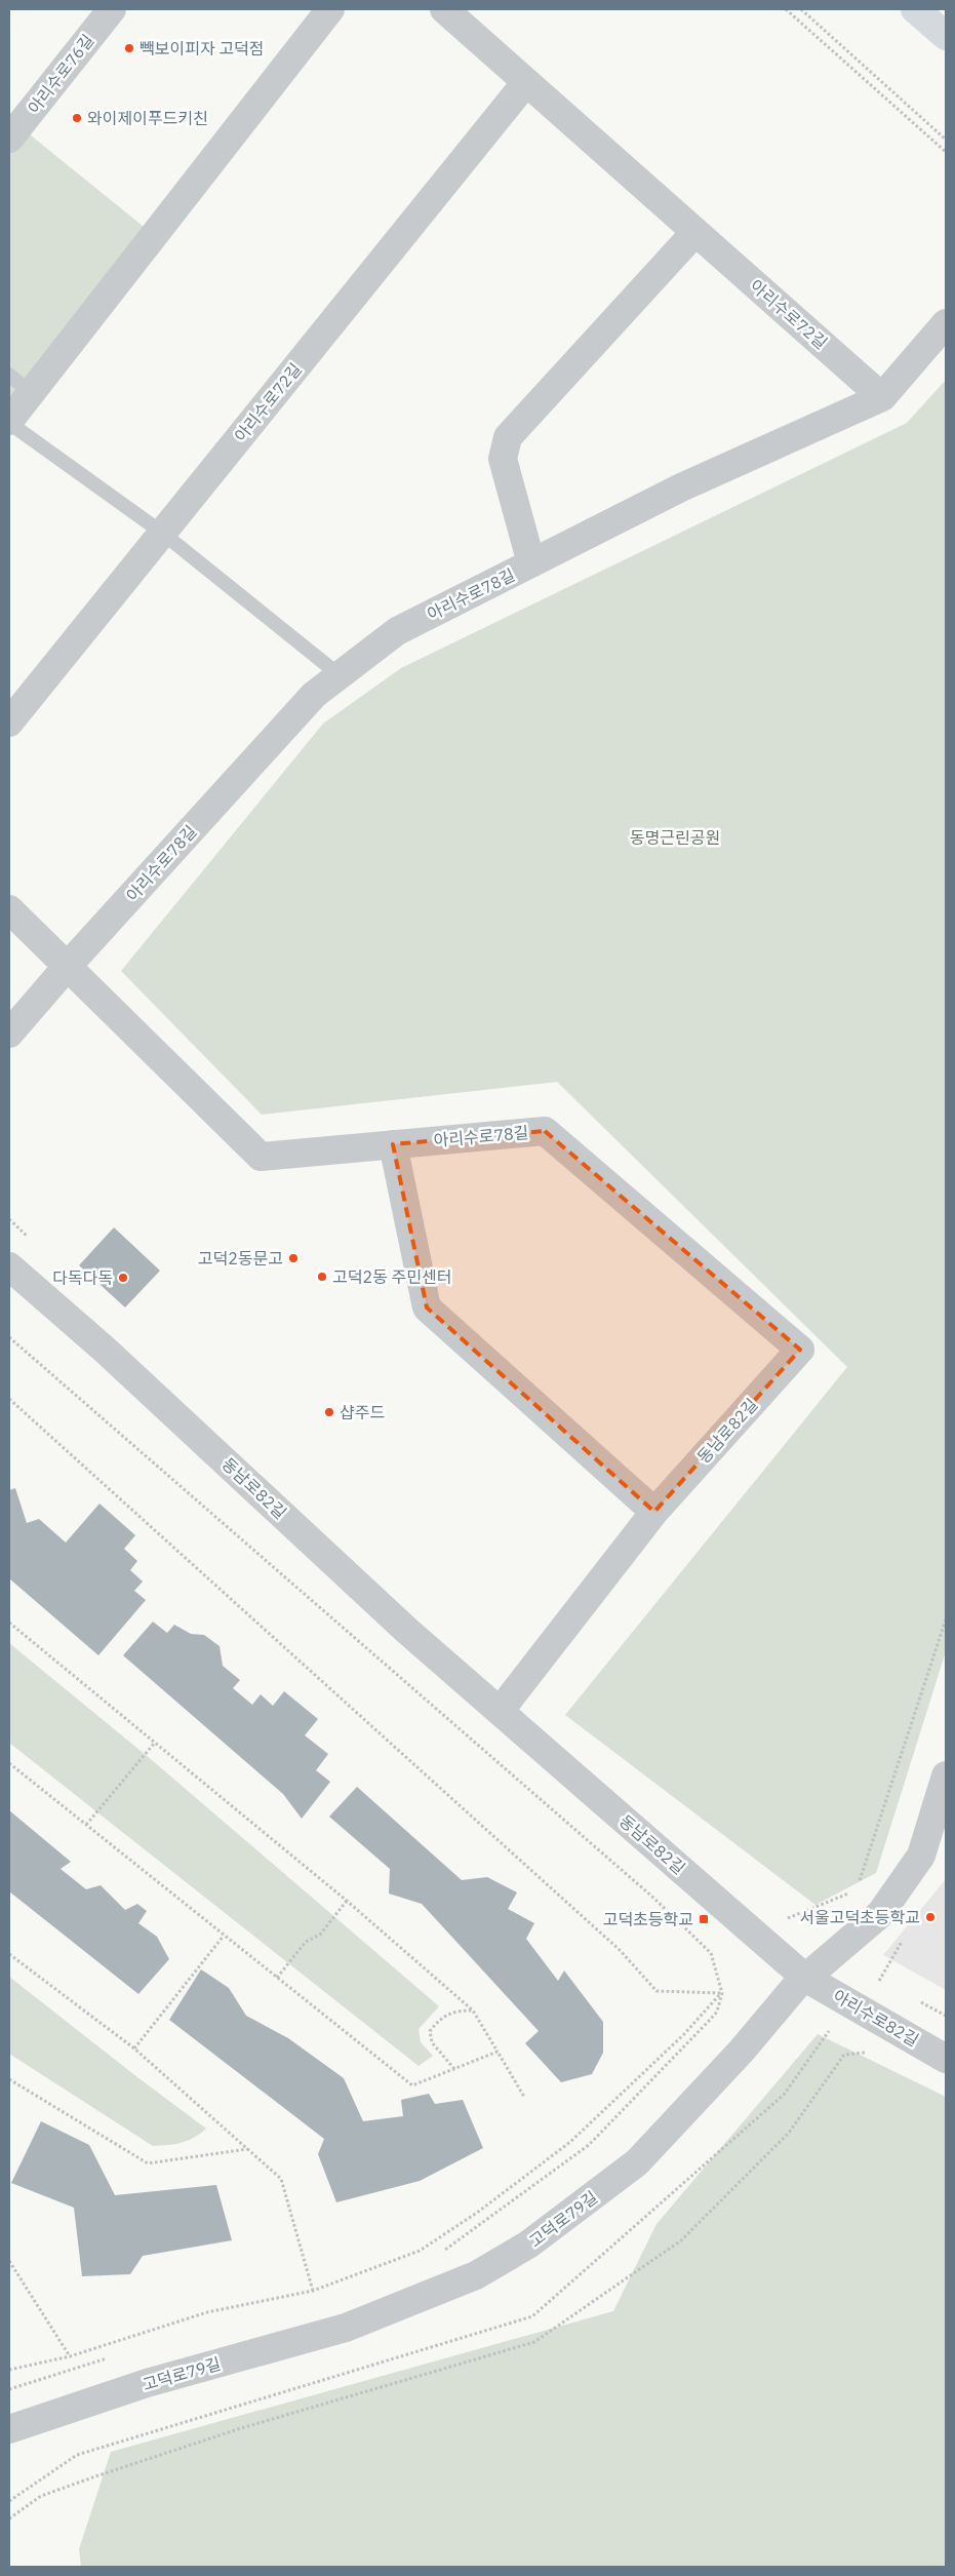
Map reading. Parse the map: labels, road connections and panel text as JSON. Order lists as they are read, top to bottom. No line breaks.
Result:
{"streets":{"street":["아리수로76길","아리수로72길","아리수로78길","동남로82길","아리수로82길","고덕로79길"]},"crossings":[["아리수로72길","아리수로78길"],["아리수로78길","동남로82길"],["동남로82길","아리수로82길"],["동남로82길","고덕로79길"],["아리수로82길","고덕로79길"]],"parks":["동명근린공원"],"places":{"other":["빽보이피자 고덕점","와이제이푸드키친","고덕2동문고","고덕2동 주민센터","다독다독","샵주드","서울고덕초등학교"],"transit":["고덕초등학교"]}}
